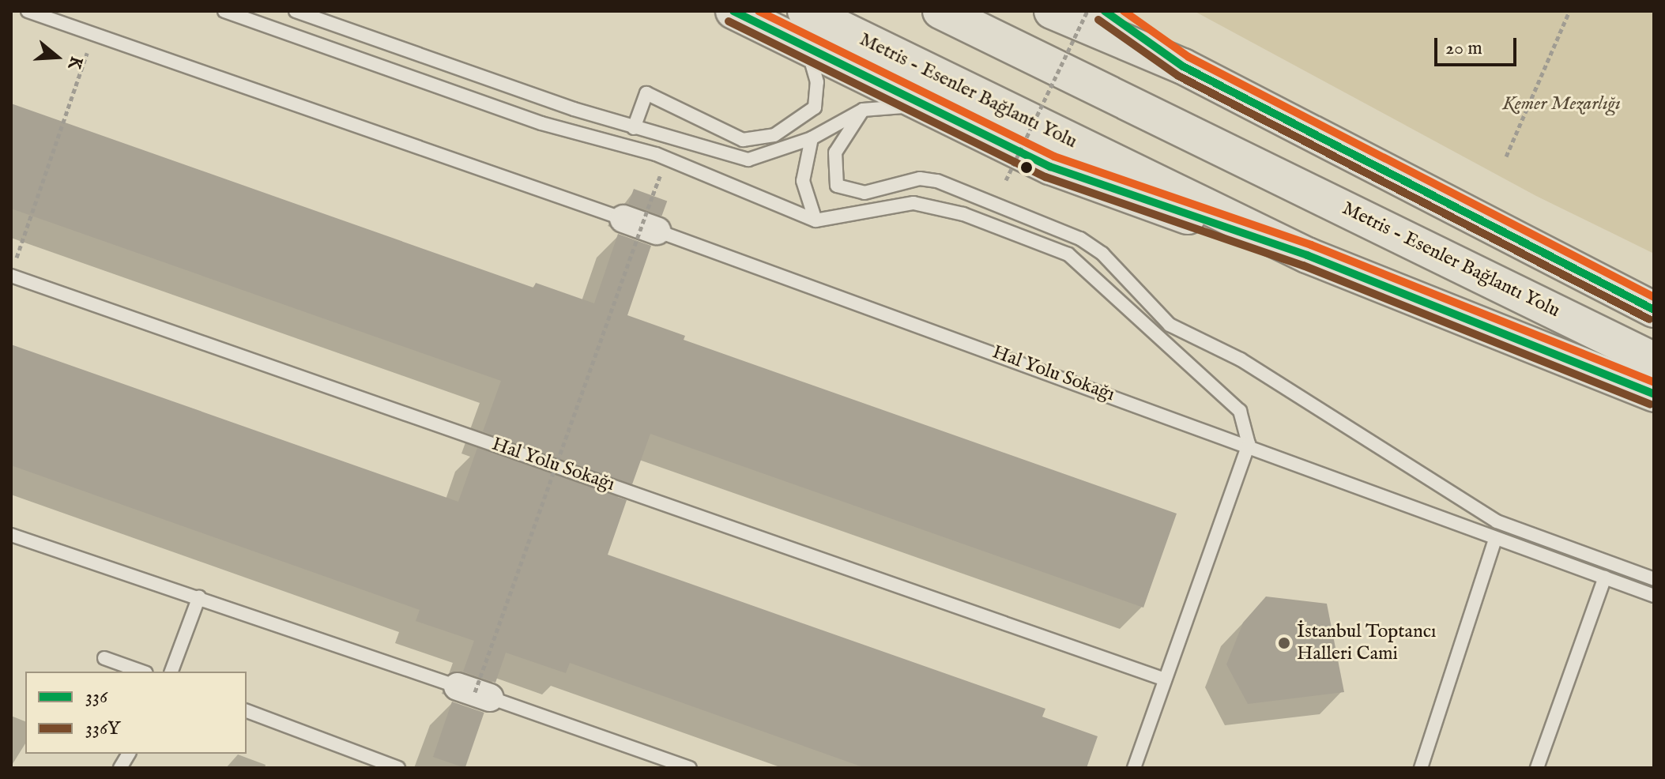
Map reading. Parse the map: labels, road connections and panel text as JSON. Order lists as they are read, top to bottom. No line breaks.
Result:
{"streets":{"highway":["Metris - Esenler Bağlantı Yolu"],"street":["Hal Yolu Sokağı"]},"parks":["Kemer Mezarlığı"],"places":["İstanbul Toptancı Halleri Cami"],"lines":["transit line 336","transit line 336Y"],"legend":["336","336Y"],"scale_bar":"20 m","north":"right"}
